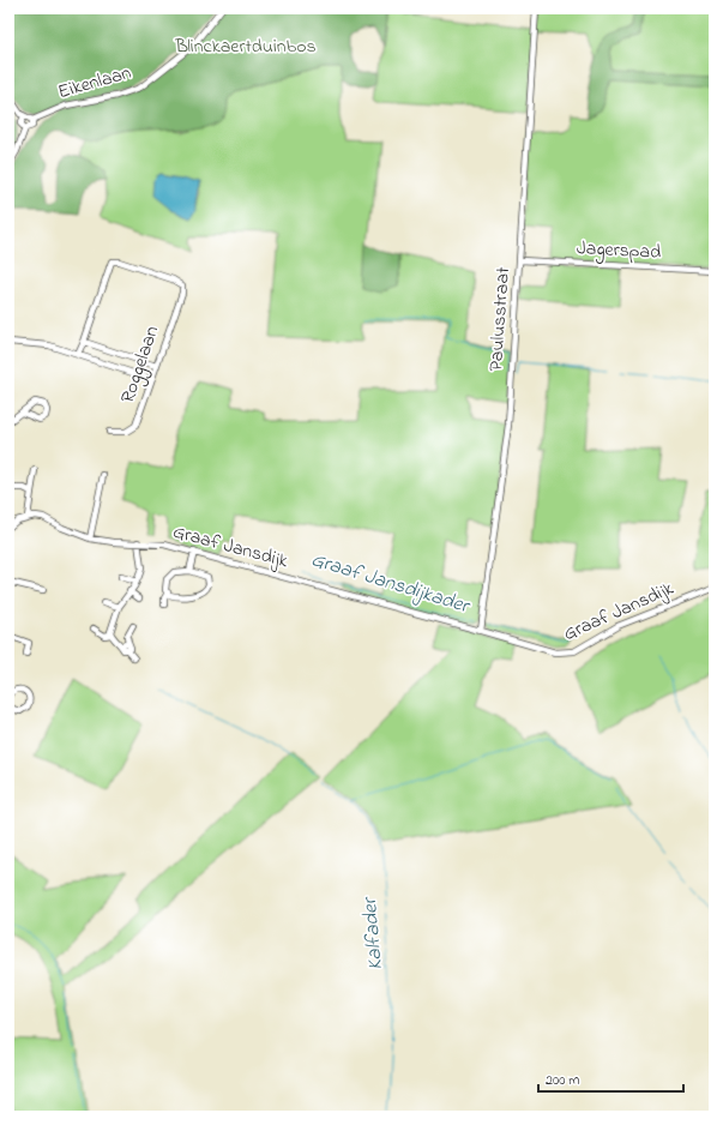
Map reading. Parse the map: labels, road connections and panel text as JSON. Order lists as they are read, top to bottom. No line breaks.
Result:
{"streets":{"street":["Eikenlaan","Jagerspad","Paulusstraat","Roggelaan","Graaf Jansdijk"]},"crossings":[["Jagerspad","Paulusstraat"],["Paulusstraat","Graaf Jansdijk"]],"water":["Graaf Jansdijkader","Kalfader"],"parks":["Blinckaertduinbos"],"scale_bar":"200 m"}
